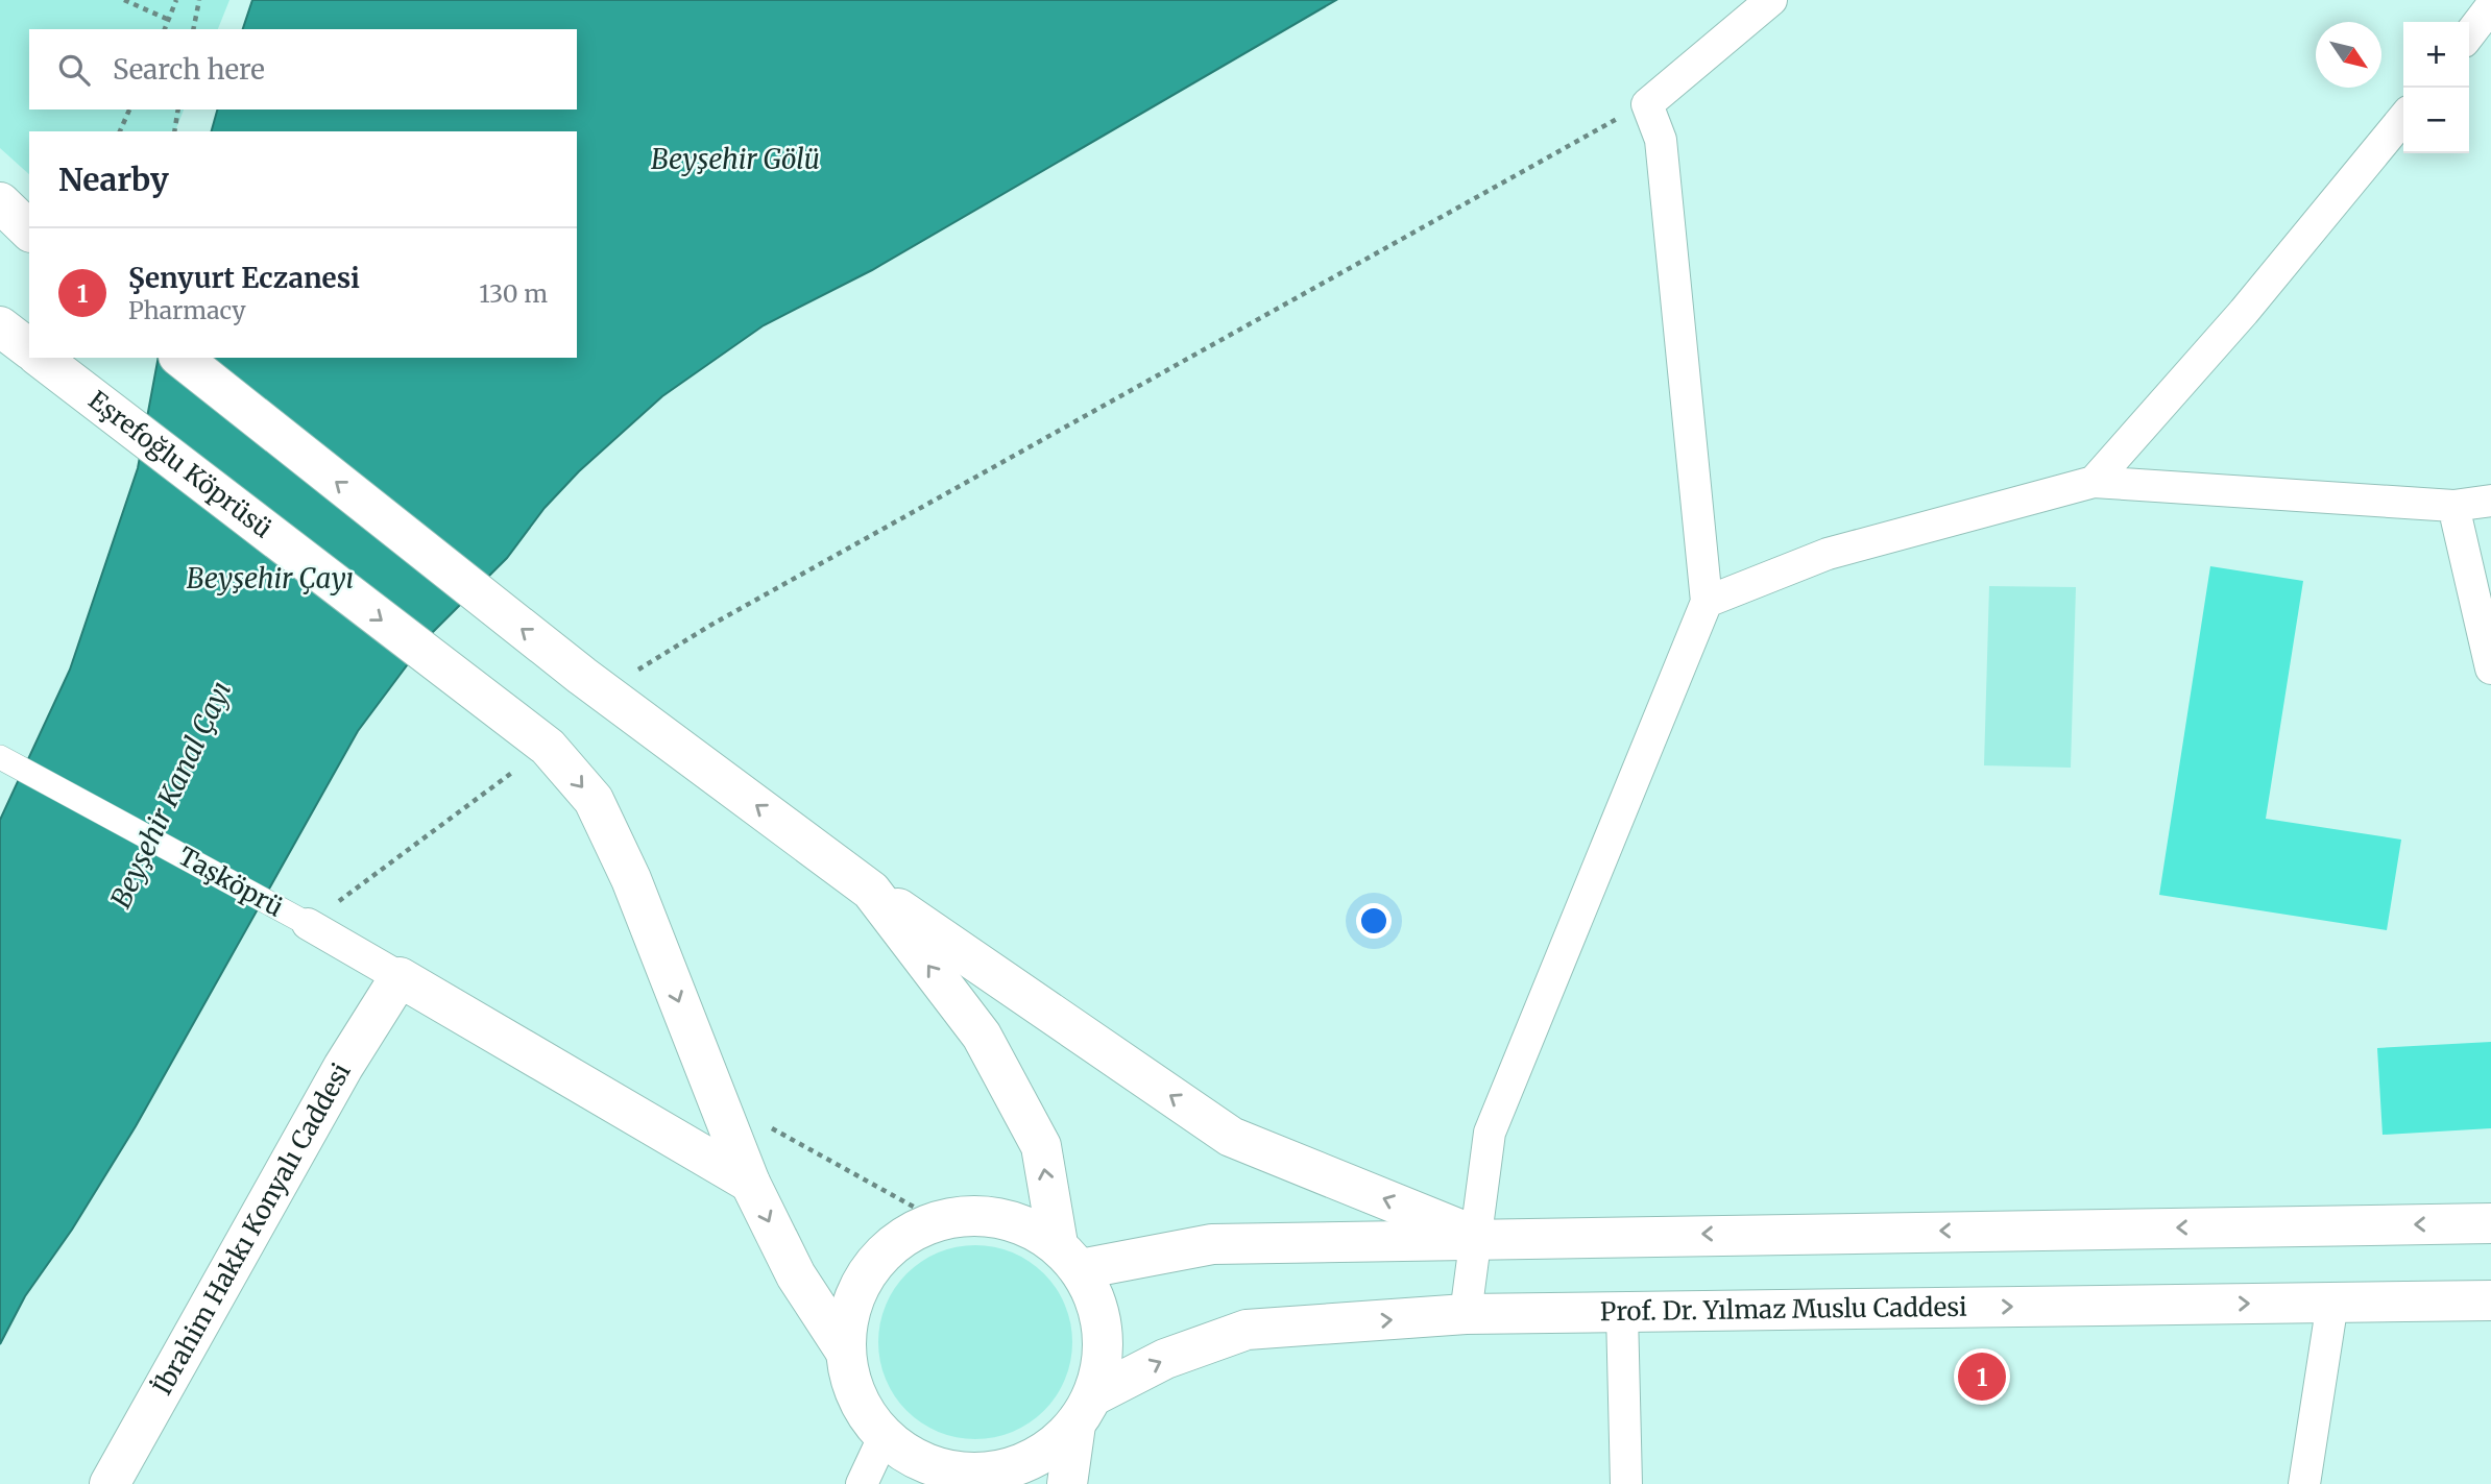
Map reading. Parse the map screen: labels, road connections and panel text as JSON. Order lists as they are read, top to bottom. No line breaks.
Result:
{"streets":{"main road":["Eşrefoğlu Köprüsü","İbrahim Hakkı Konyalı Caddesi","Prof. Dr. Yılmaz Muslu Caddesi"],"street":["Taşköprü"]},"crossings":[["Eşrefoğlu Köprüsü","Prof. Dr. Yılmaz Muslu Caddesi"]],"water":["Beyşehir Gölü","Beyşehir Çayı","Beyşehir Kanal Çayı"],"north":"bottom right","page":{"map_buttons":["+","−"],"search":"Search here","heading":"Nearby","list":[{"mark":"1","name":"Şenyurt Eczanesi","note":"Pharmacy","value":"130 m"}],"pins":"1"}}
